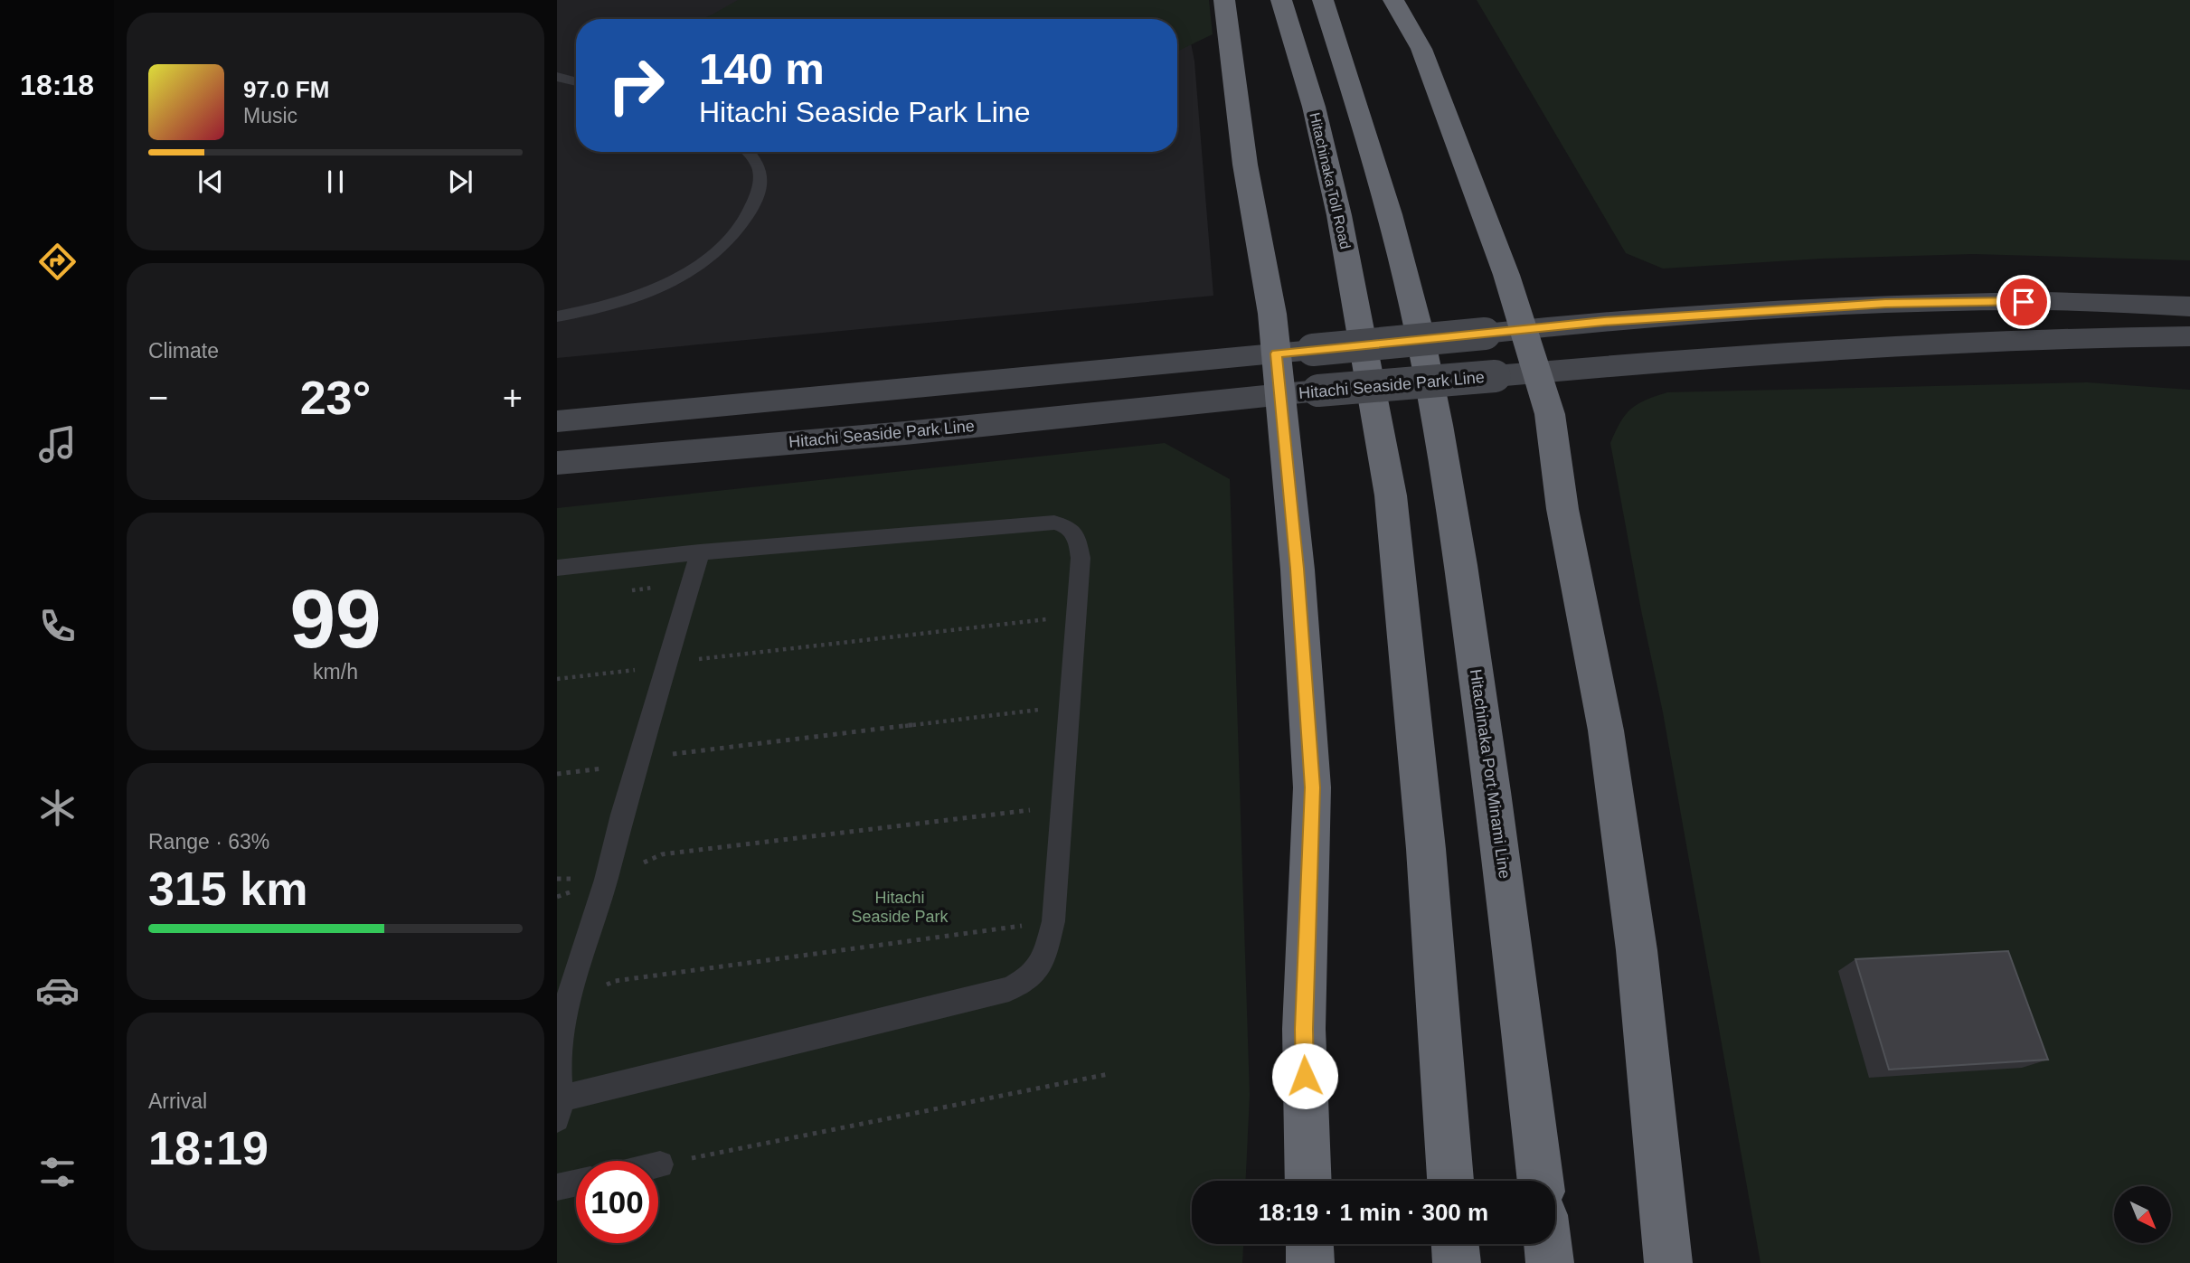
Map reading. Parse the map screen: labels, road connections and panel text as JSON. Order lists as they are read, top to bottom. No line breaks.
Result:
{"streets":{"highway":["Hitachinaka Toll Road","Hitachinaka Port Minami Line"],"main road":["Hitachi Seaside Park Line"]},"parks":["Hitachi Seaside Park"],"north":"bottom right","page":{"tabs":"18:18","turn":["140 m","Hitachi Seaside Park Line"],"song":["97.0 FM","Music"],"tile":["Climate",["99","km/h"],["Range · 63%","315 km"],["Arrival","18:19"]],"heat":["−","23°","+"],"limit":"100","trip":"18:19 · 1 min · 300 m"}}
